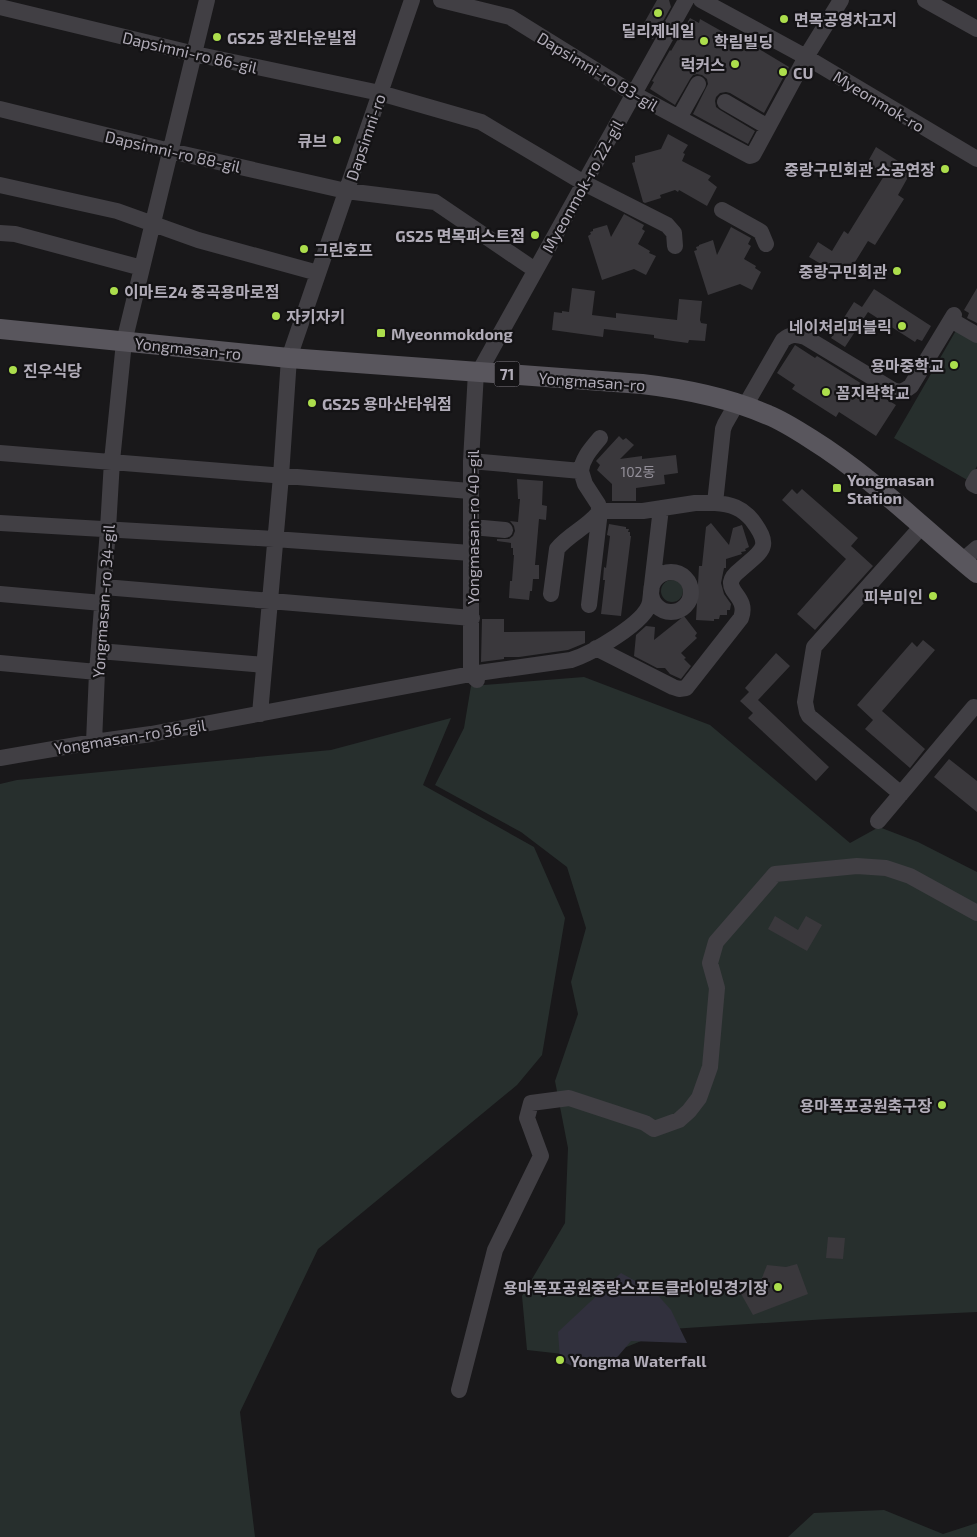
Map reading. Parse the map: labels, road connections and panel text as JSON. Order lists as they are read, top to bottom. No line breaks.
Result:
{"streets":{"main road":["Yongmasan-ro","71"],"street":["Dapsimni-ro 86-gil","Dapsimni-ro 83-gil","Myeonmok-ro","Dapsimni-ro","Dapsimni-ro 88-gil","Myeonmok-ro 22-gil","Yongmasan-ro 40-gil","Yongmasan-ro 34-gil","Yongmasan-ro 36-gil"]},"crossings":[["Dapsimni-ro 86-gil","Dapsimni-ro"],["Dapsimni-ro 86-gil","Myeonmok-ro 22-gil"],["Dapsimni-ro 86-gil","Yongmasan-ro 34-gil"],["Dapsimni-ro 83-gil","Myeonmok-ro 22-gil"],["Dapsimni-ro","Dapsimni-ro 88-gil"],["Dapsimni-ro","Yongmasan-ro"],["Dapsimni-ro 88-gil","Myeonmok-ro 22-gil"],["Dapsimni-ro 88-gil","Yongmasan-ro 34-gil"],["Myeonmok-ro 22-gil","Yongmasan-ro"],["Myeonmok-ro 22-gil","Yongmasan-ro 40-gil"],["Yongmasan-ro","Yongmasan-ro 40-gil"],["Yongmasan-ro","Yongmasan-ro 34-gil"],["Yongmasan-ro 40-gil","Yongmasan-ro 36-gil"],["Yongmasan-ro 34-gil","Yongmasan-ro 36-gil"]],"places":{"other":["딜리제네일","면목공영차고지","GS25 광진타운빌점","학림빌딩","럭커스","CU","큐브","중랑구민회관 소공연장","GS25 면목퍼스트점","그린호프","중랑구민회관","이마트24 중곡용마로점","자키자키","네이처리퍼블릭","용마중학교","진우식당","꼼지락학교","GS25 용마산타워점","피부미인","용마폭포공원축구장","용마폭포공원중랑스포트클라이밍경기장","Yongma Waterfall"],"transit":["Myeonmokdong","Yongmasan Station"]},"house_numbers":["102동"]}
